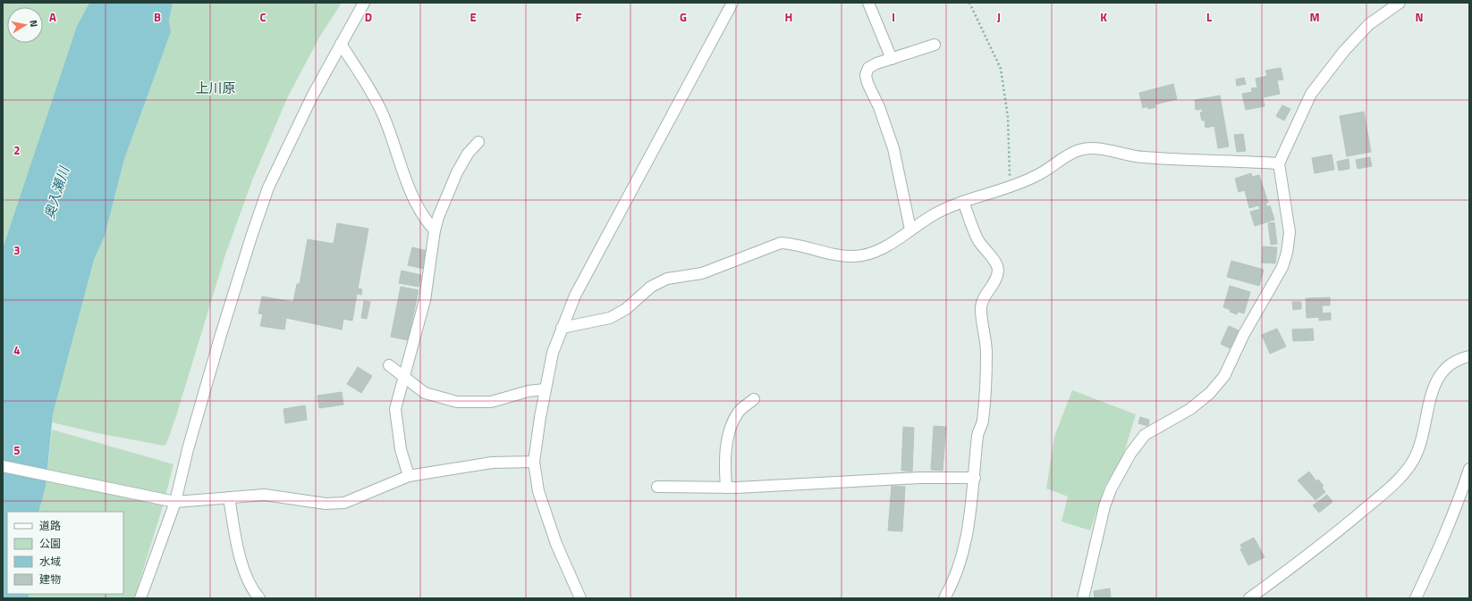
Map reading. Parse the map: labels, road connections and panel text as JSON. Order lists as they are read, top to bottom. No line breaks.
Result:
{"districts":["上川原"],"water":["奥入瀬川"],"legend":["道路","公園","水域","建物"],"north":"right","grid":{"columns":["A","B","C","D","E","F","G","H","I","J","K","L","M","N"],"rows":["2","3","4","5"]}}
